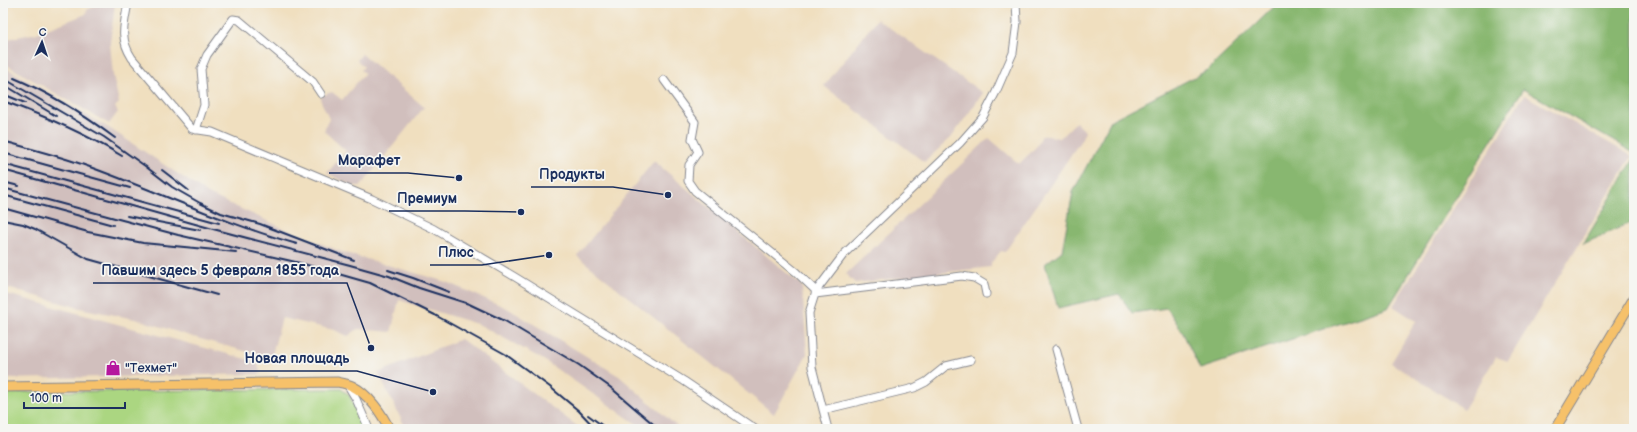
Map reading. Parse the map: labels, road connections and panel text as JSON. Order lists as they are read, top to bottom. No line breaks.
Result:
{"places":{"other":["Марафет","Продукты","Премиум","Плюс","Павшим здесь 5 февраля 1855 года","Новая площадь"],"shop":["\"Техмет\""]},"scale_bar":"100 m","north":"top"}
